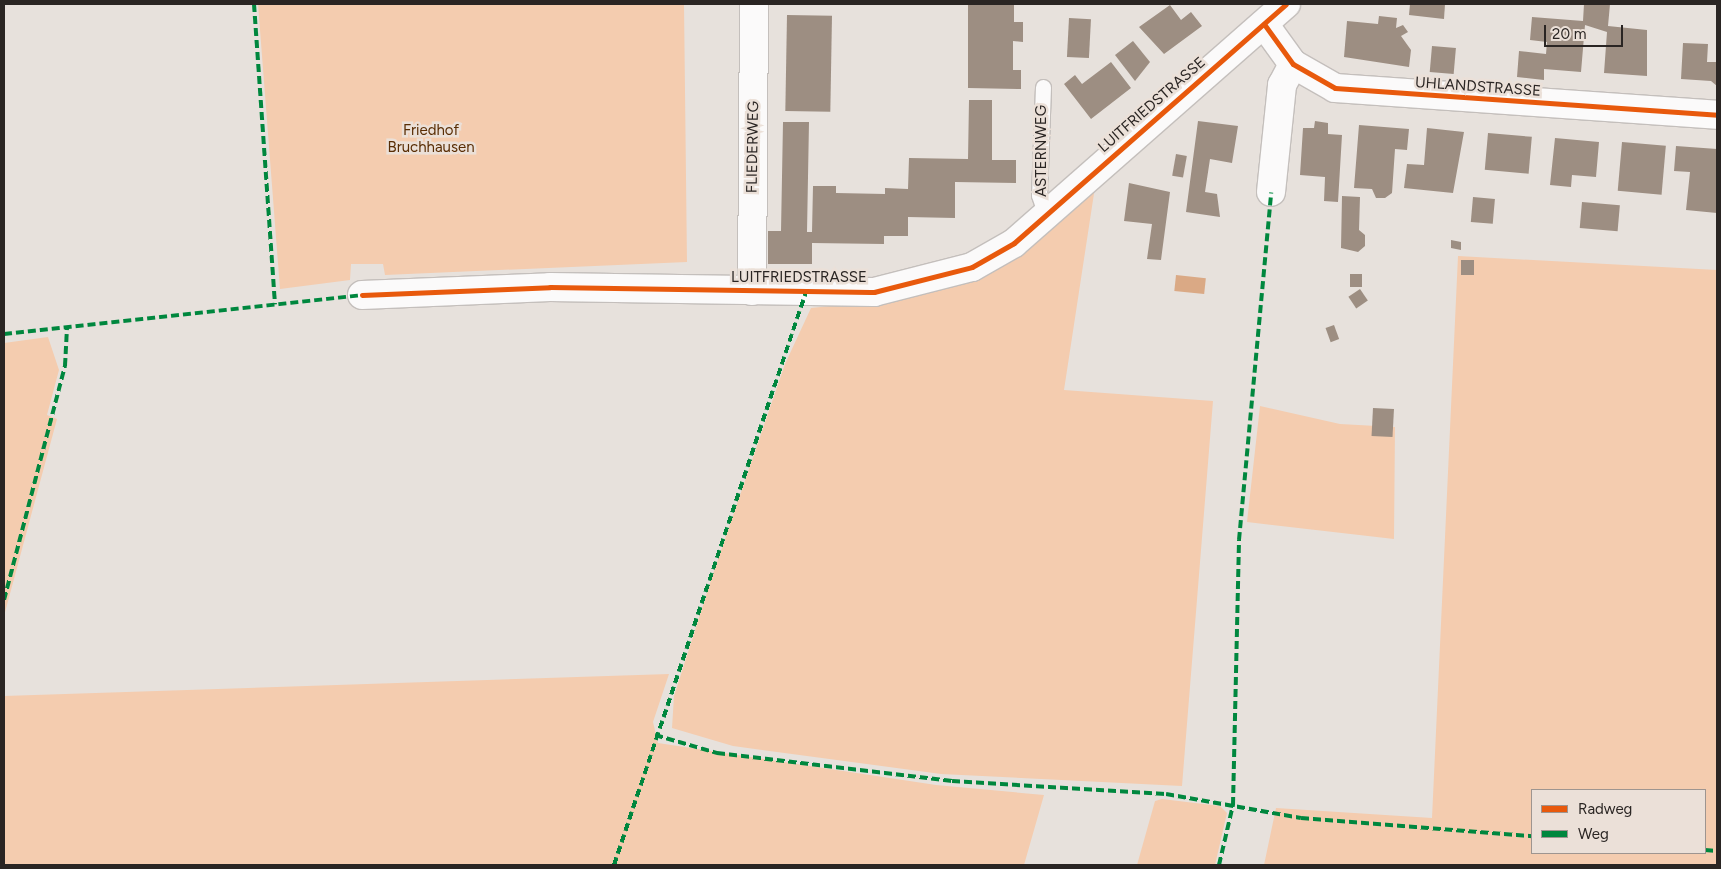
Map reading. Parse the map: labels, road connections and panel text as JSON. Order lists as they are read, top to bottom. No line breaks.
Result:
{"streets":{"street":["UHLANDSTRASSE","LUITFRIEDSTRASSE","FLIEDERWEG"],"lane":["ASTERNWEG"]},"crossings":[["UHLANDSTRASSE","LUITFRIEDSTRASSE"],["LUITFRIEDSTRASSE","FLIEDERWEG"],["LUITFRIEDSTRASSE","ASTERNWEG"]],"parks":["Friedhof Bruchhausen"],"legend":["Radweg","Weg"],"scale_bar":"20 m"}
